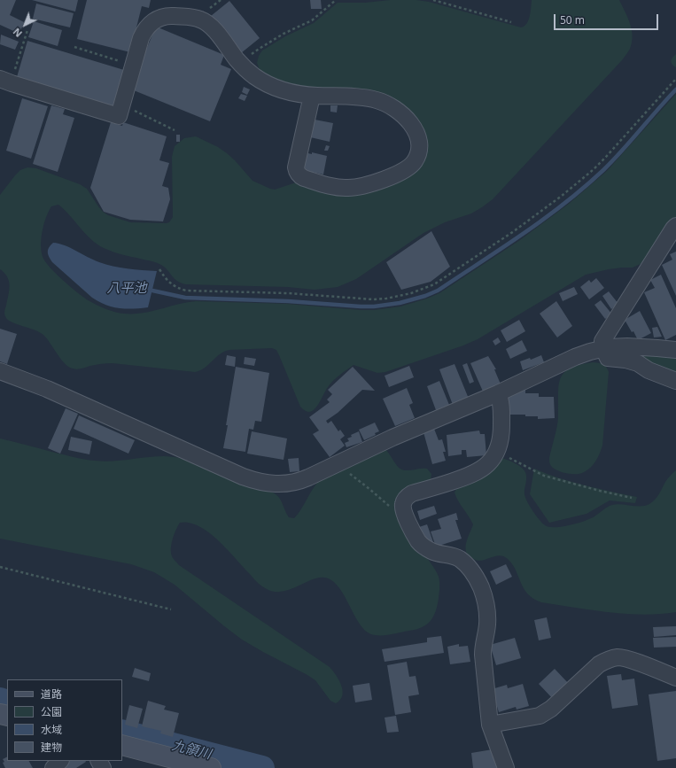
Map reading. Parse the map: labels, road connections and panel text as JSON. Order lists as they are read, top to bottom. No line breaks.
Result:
{"water":["八平池","九領川"],"legend":["道路","公園","水域","建物"],"scale_bar":"50 m","north":"bottom left"}
